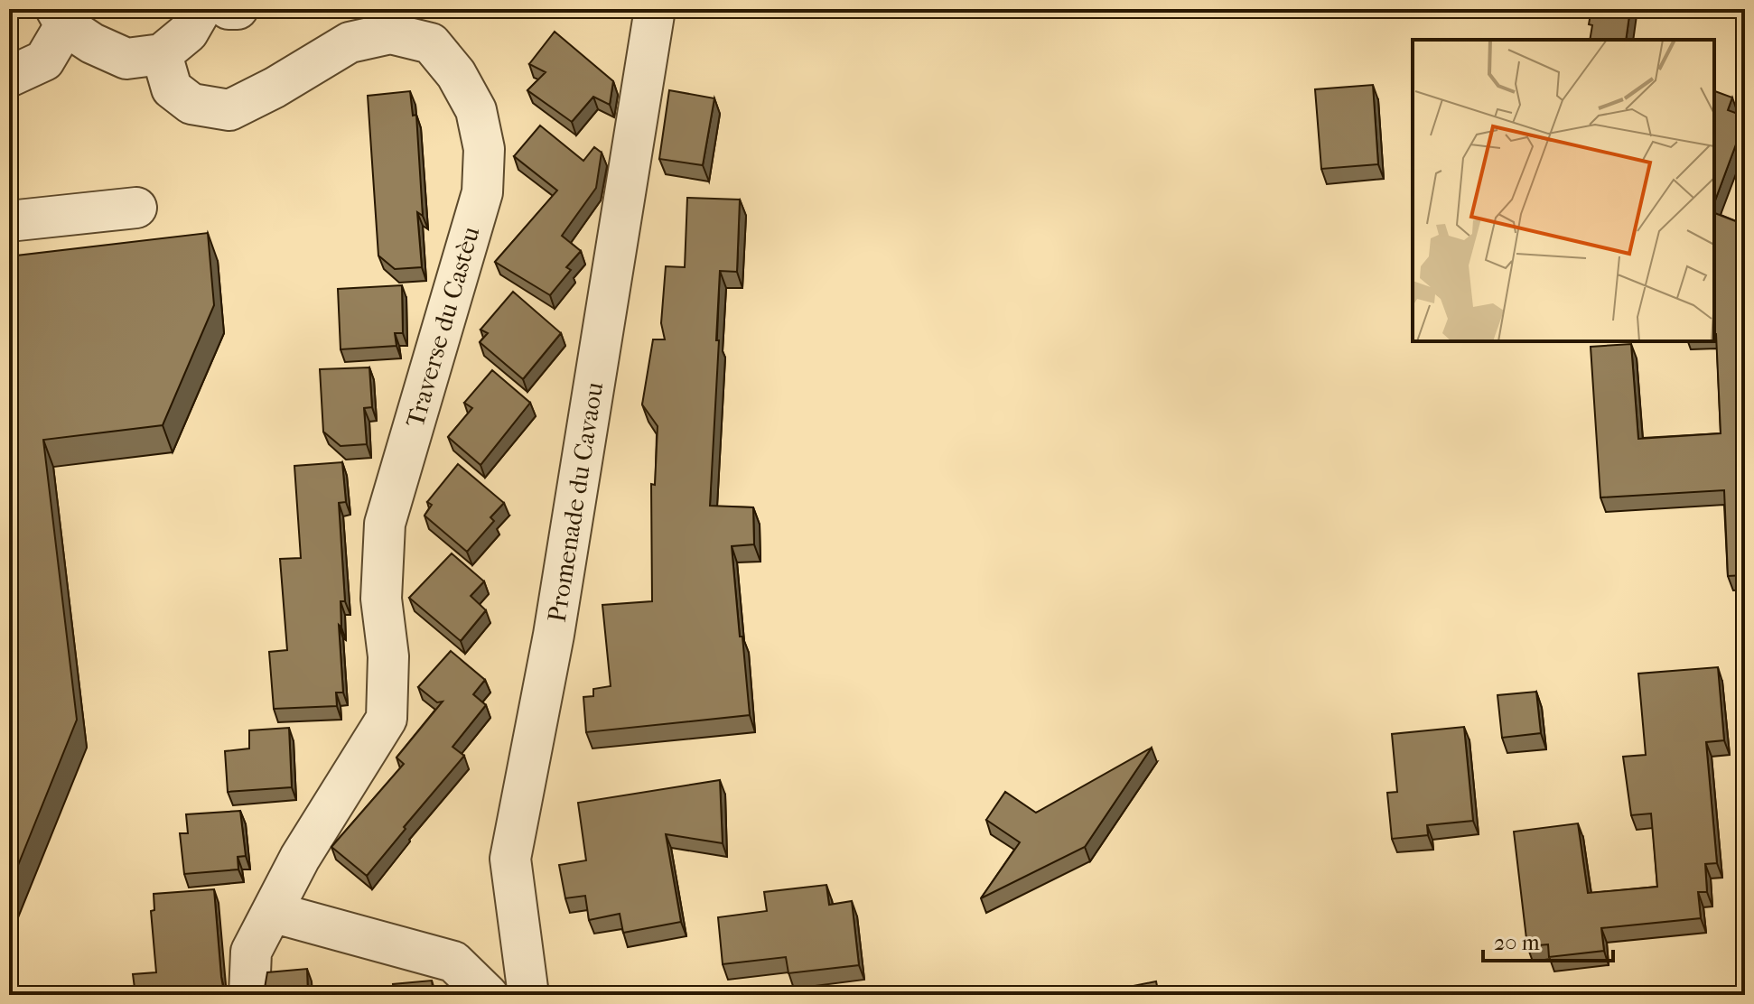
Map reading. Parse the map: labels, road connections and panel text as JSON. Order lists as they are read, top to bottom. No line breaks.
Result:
{"streets":{"street":["Traverse du Castèu","Promenade du Cavaou"]},"scale_bar":"20 m"}
